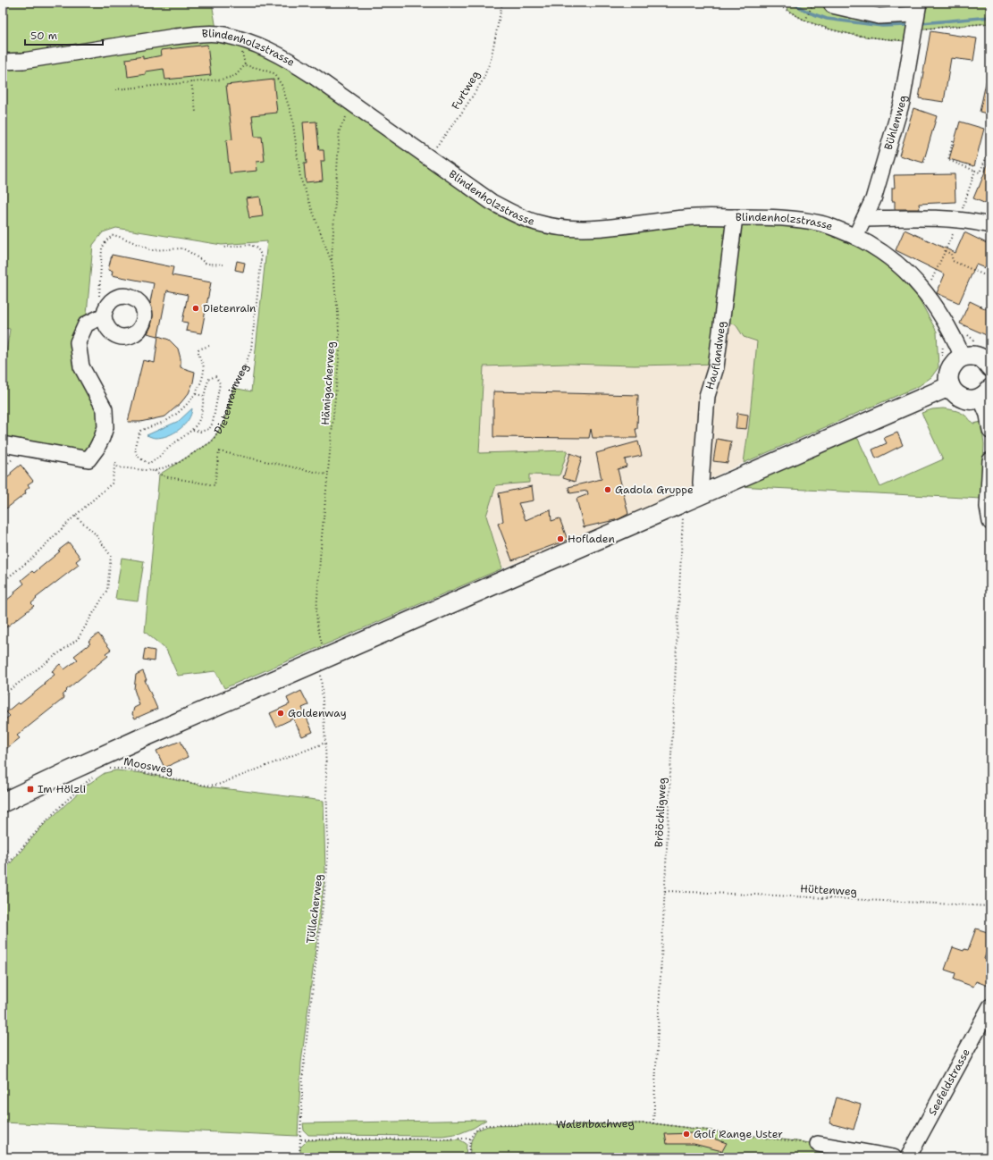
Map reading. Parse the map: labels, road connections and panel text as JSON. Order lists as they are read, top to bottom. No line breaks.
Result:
{"streets":{"street":["Blindenholzstrasse","Bühlenweg","Hauflandweg","Seefeldstrasse"],"path":["Furtweg","Hämigacherweg","Dietenrainweg","Moosweg","Brööchligweg","Hüttenweg","Tüllacherweg","Walenbachweg"]},"crossings":[["Blindenholzstrasse","Furtweg"],["Blindenholzstrasse","Bühlenweg"],["Blindenholzstrasse","Hauflandweg"],["Blindenholzstrasse","Hämigacherweg"],["Hämigacherweg","Tüllacherweg"],["Moosweg","Tüllacherweg"],["Brööchligweg","Hüttenweg"],["Brööchligweg","Walenbachweg"]],"places":{"other":["Dietenrain","Gadola Gruppe","Hofladen","Goldenway","Golf Range Uster"],"transit":["Im Hölzli"]},"scale_bar":"50 m"}
